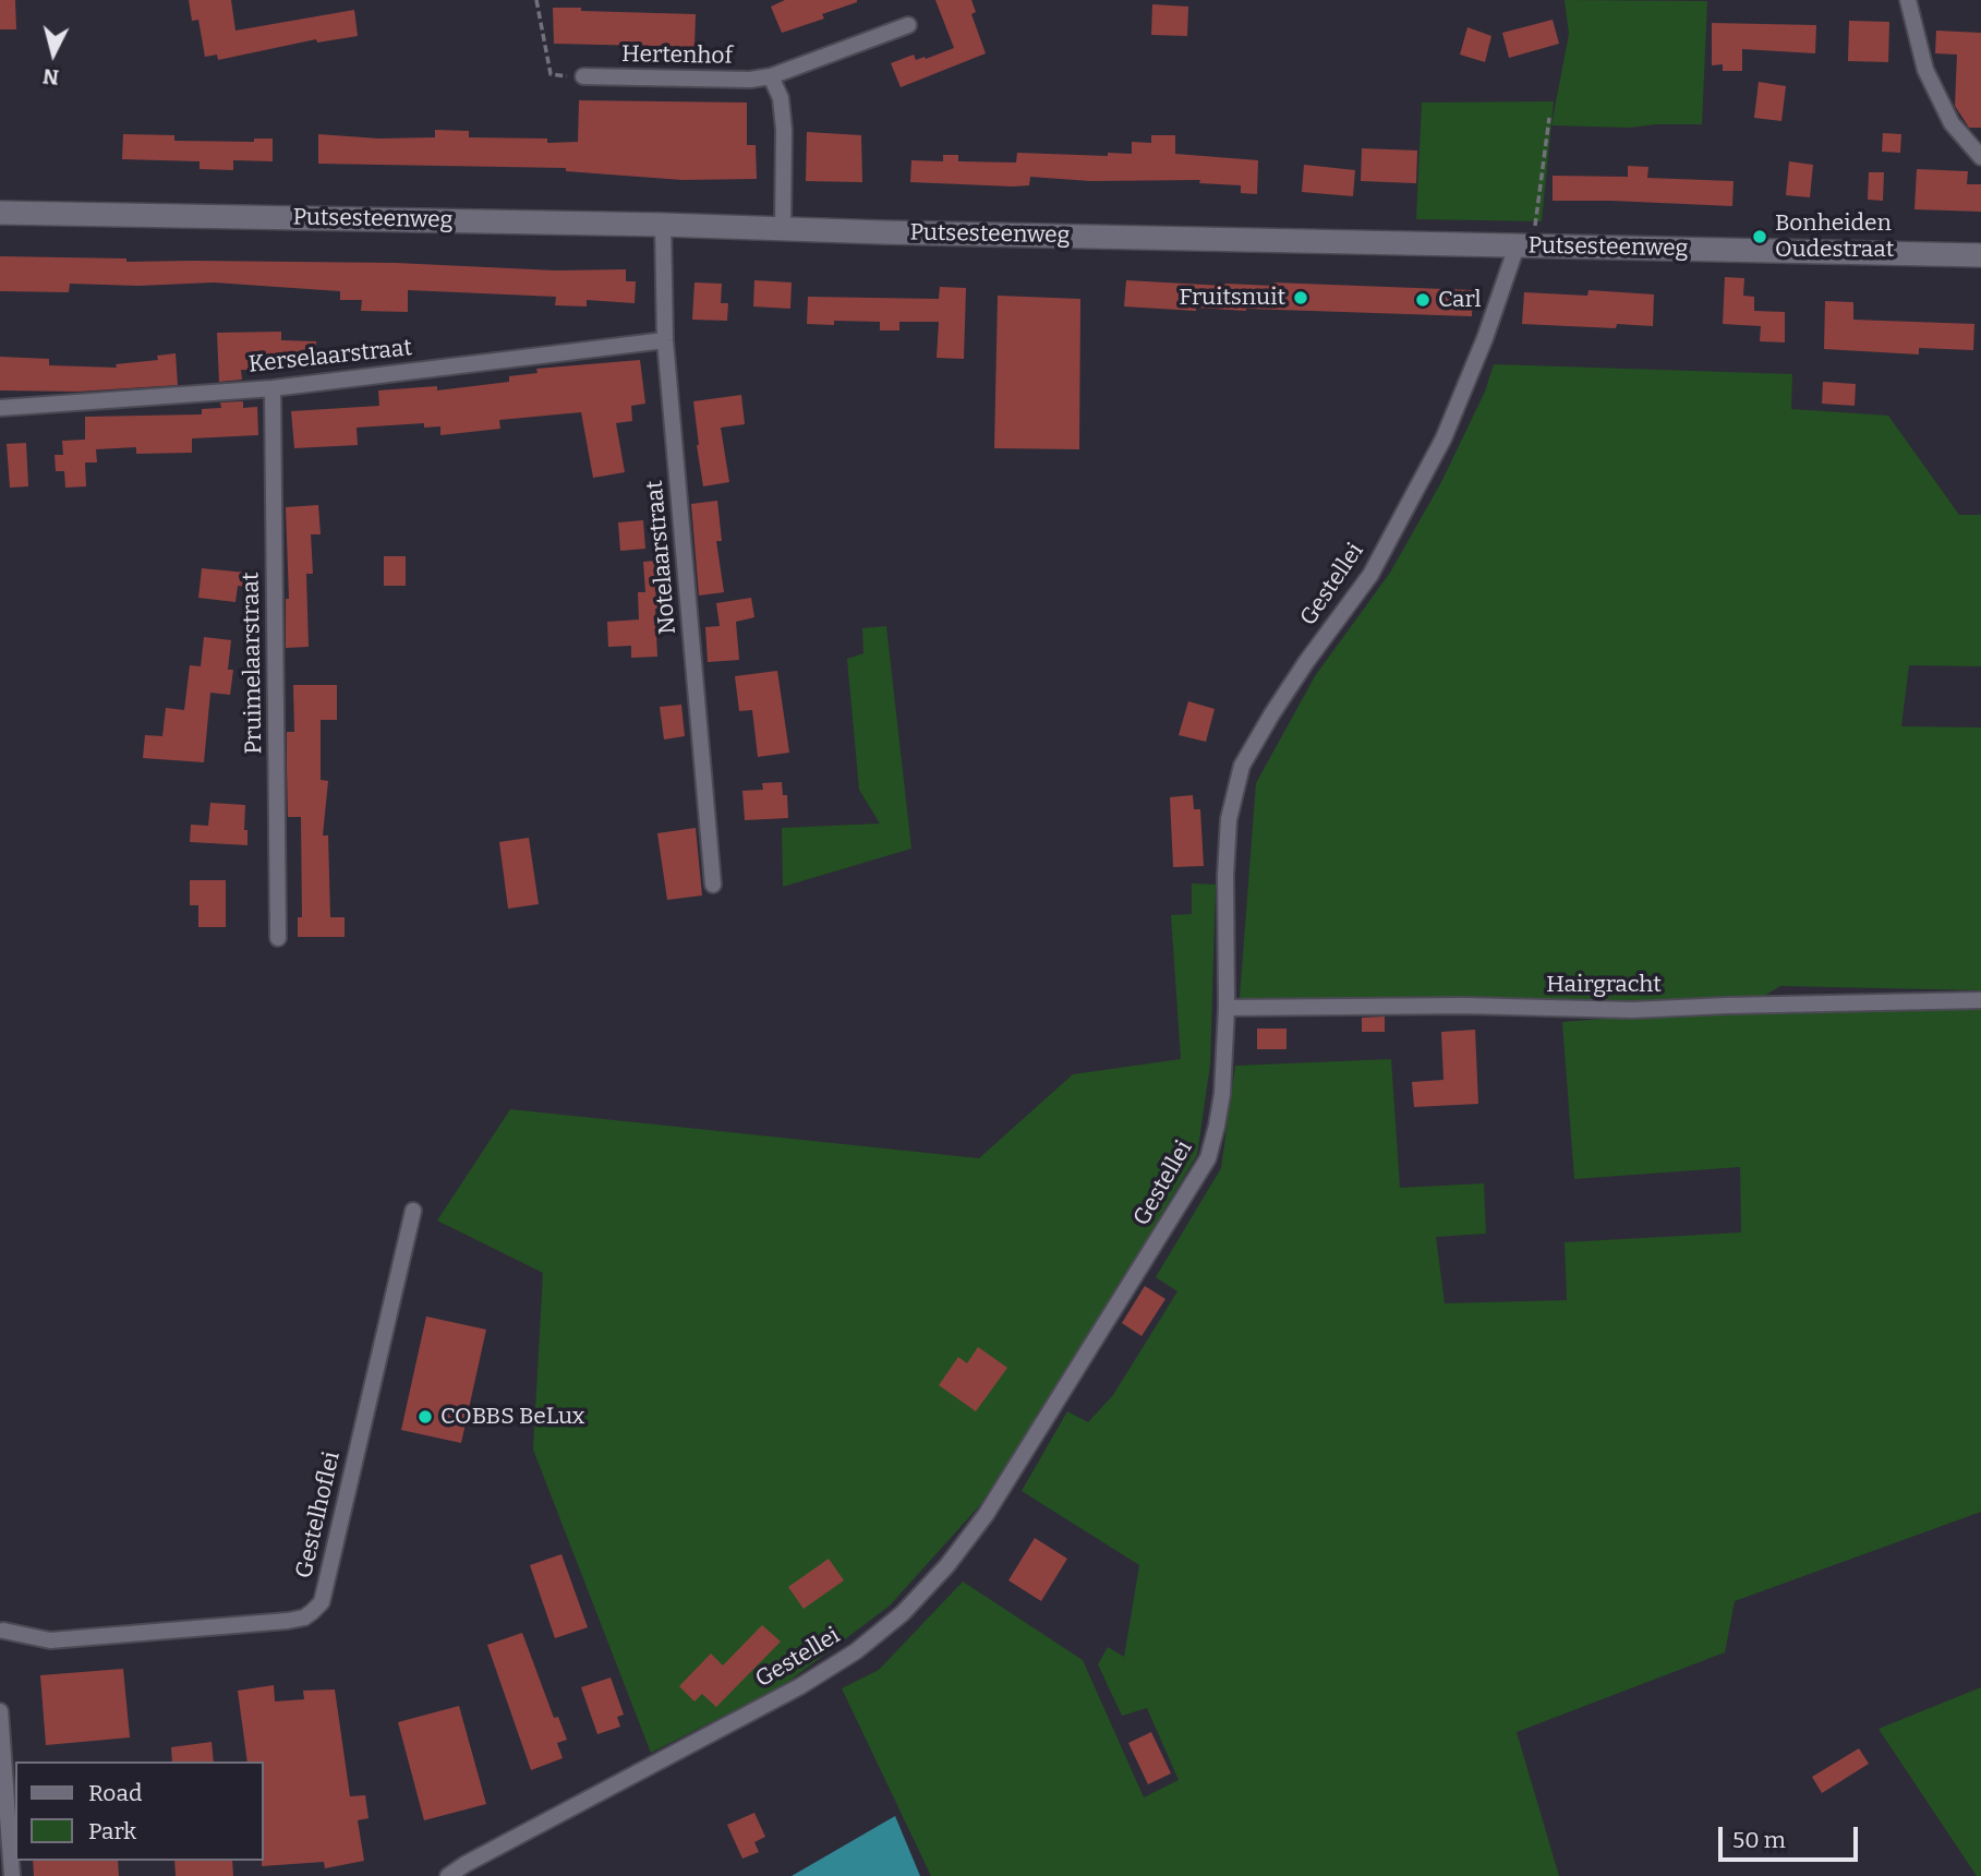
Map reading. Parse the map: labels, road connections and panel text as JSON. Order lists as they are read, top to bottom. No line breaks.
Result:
{"streets":{"main road":["Putsesteenweg"],"street":["Hertenhof","Kerselaarstraat","Notelaarstraat","Gestellei","Pruimelaarstraat","Hairgracht","Gestelhoflei"]},"crossings":[["Putsesteenweg","Notelaarstraat"],["Putsesteenweg","Gestellei"],["Kerselaarstraat","Notelaarstraat"],["Kerselaarstraat","Pruimelaarstraat"],["Gestellei","Hairgracht"]],"places":["Bonheiden Oudestraat","Fruitsnuit","Carl","COBBS BeLux"],"legend":["Road","Park"],"scale_bar":"50 m","north":"bottom"}
